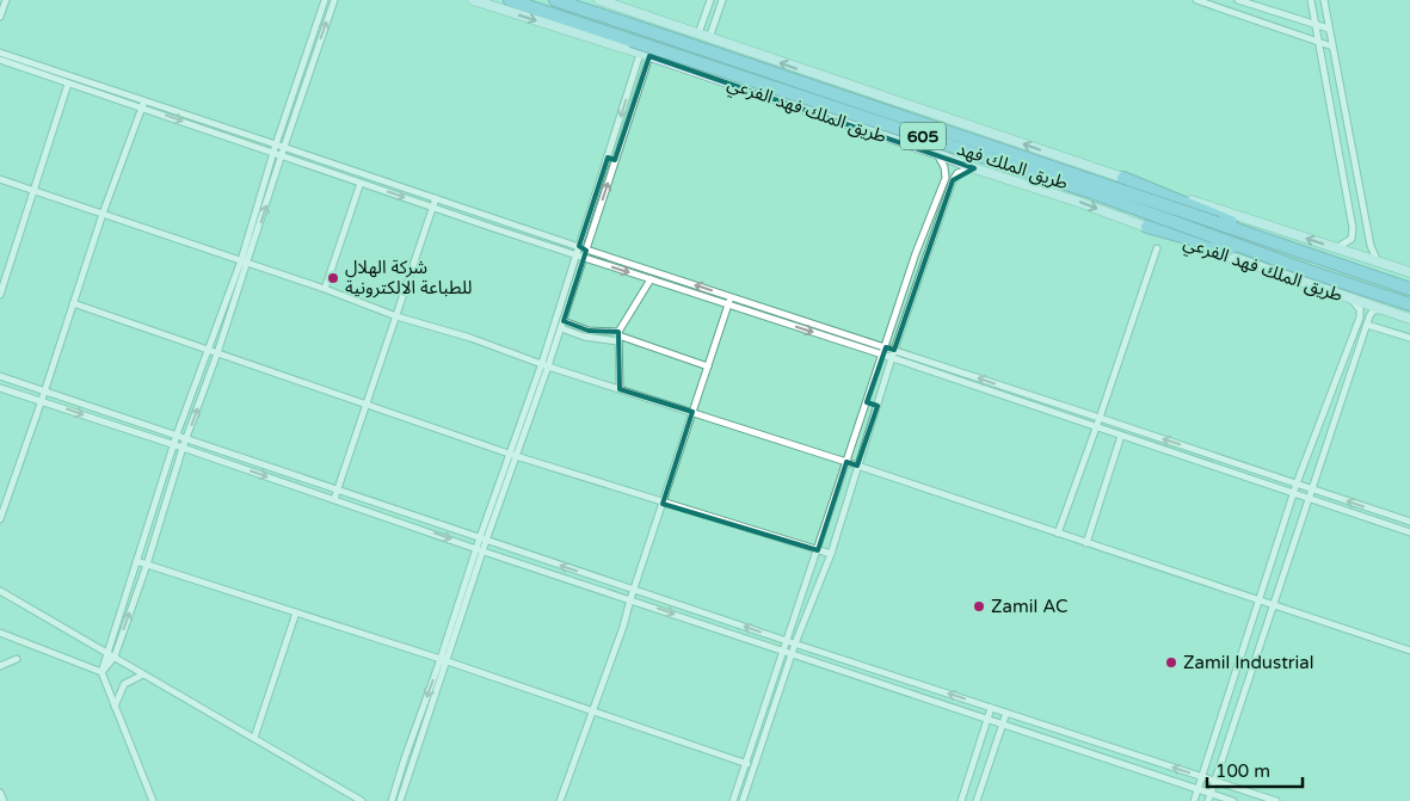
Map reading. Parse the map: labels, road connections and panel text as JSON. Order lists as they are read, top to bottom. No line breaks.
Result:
{"streets":{"highway":["605","طريق الملك فهد"],"main road":["طريق الملك فهد الفرعي"]},"places":["شركة الهلال للطباعة الالكترونية","Zamil AC","Zamil Industrial"],"scale_bar":"100 m"}
